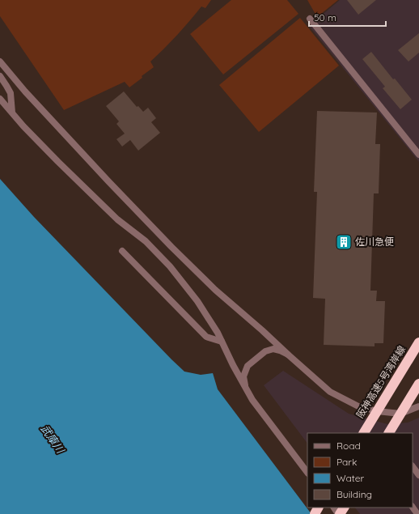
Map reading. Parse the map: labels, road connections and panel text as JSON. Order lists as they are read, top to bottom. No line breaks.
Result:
{"streets":{"highway":["阪神高速5号湾岸線"]},"water":["武庫川"],"places":{"building":["佐川急便"]},"legend":["Road","Park","Water","Building"],"scale_bar":"50 m"}
